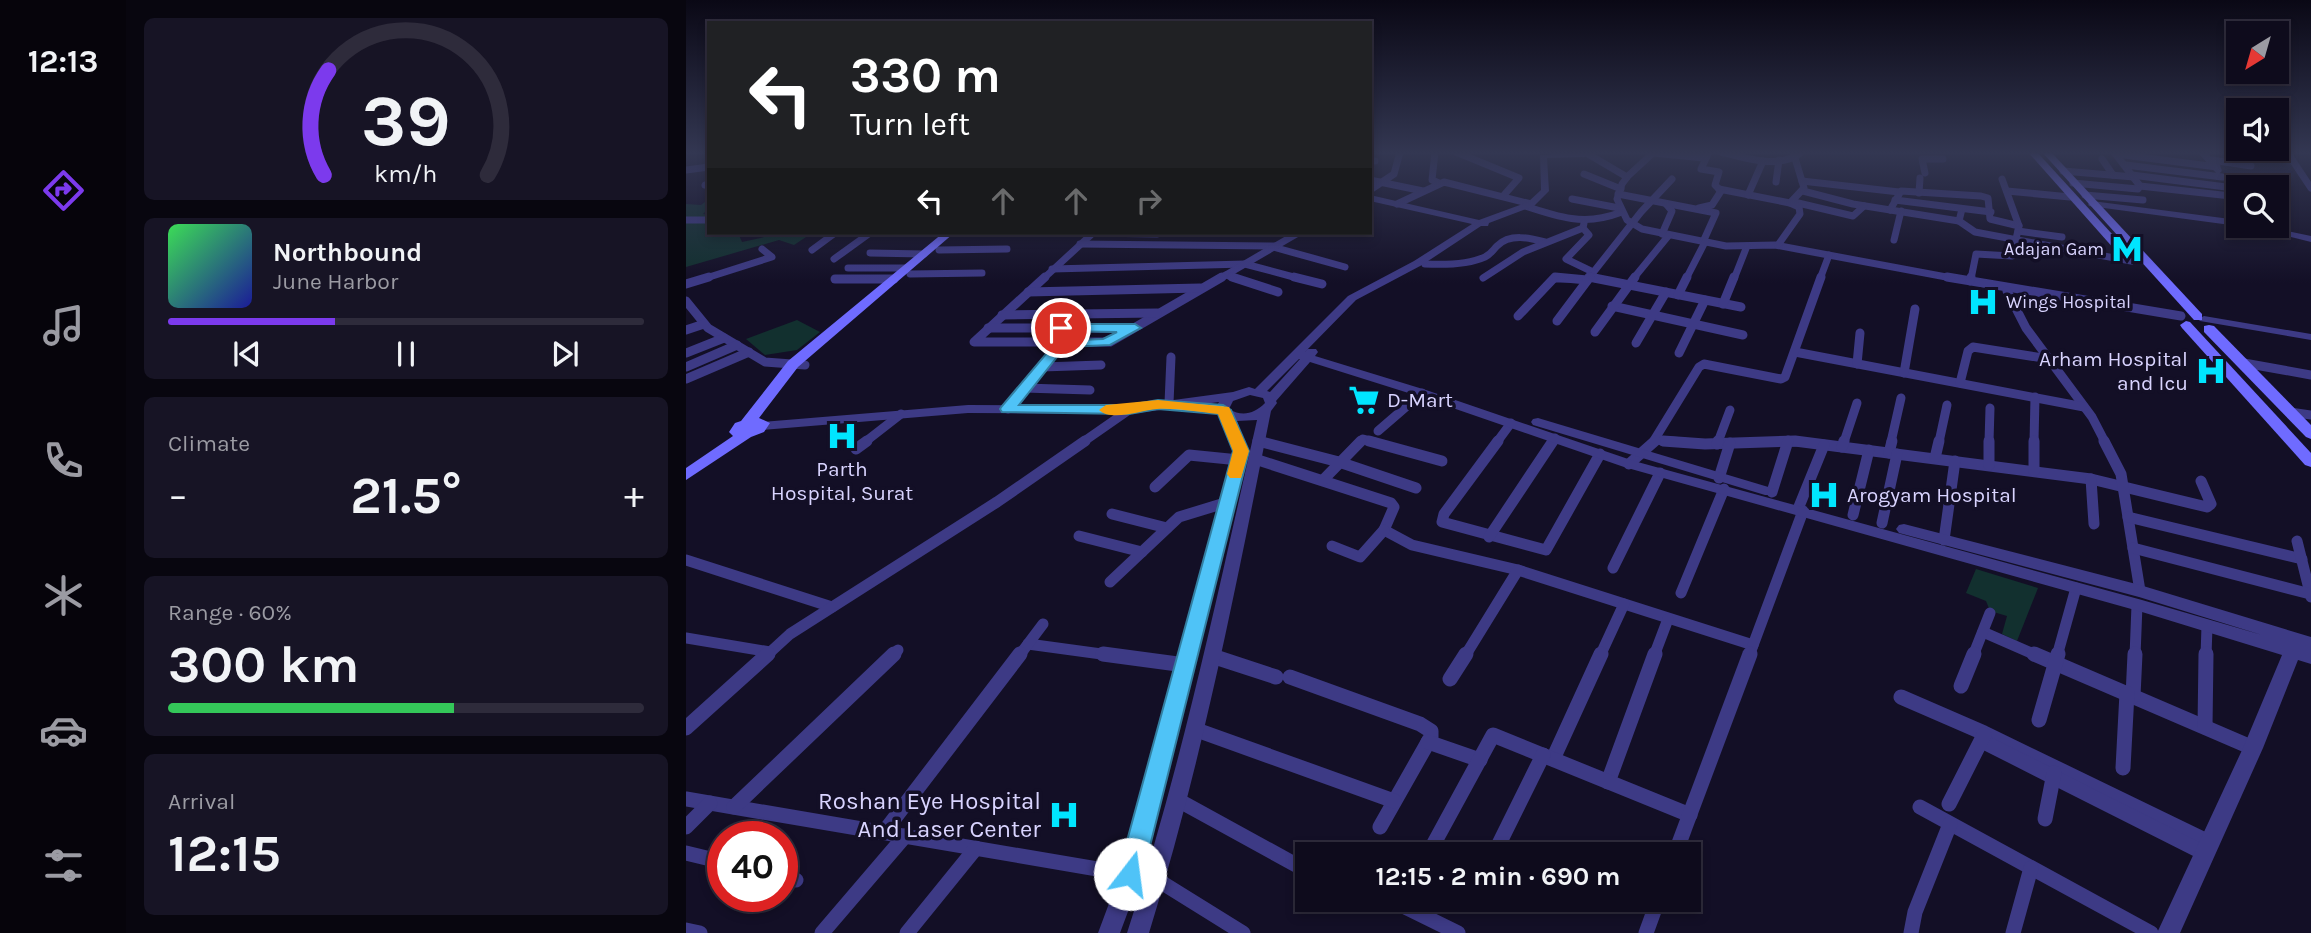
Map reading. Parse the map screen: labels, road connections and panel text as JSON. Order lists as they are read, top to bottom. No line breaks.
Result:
{"places":{"metro station":["Adajan Gam"],"hospital":["Wings Hospital","Arham Hospital and Icu","Parth Hospital, Surat","Arogyam Hospital","Roshan Eye Hospital And Laser Center"],"supermarket":["D-Mart"]},"north":"bottom left","page":{"tabs":"12:13","turn":["330 m","Turn left"],"song":["Northbound","June Harbor"],"tile":["Climate",["Range · 60%","300 km"],["Arrival","12:15"]],"heat":["−","21.5°","+"],"limit":"40","trip":"12:15 · 2 min · 690 m","gauge":["39","km/h"]}}
